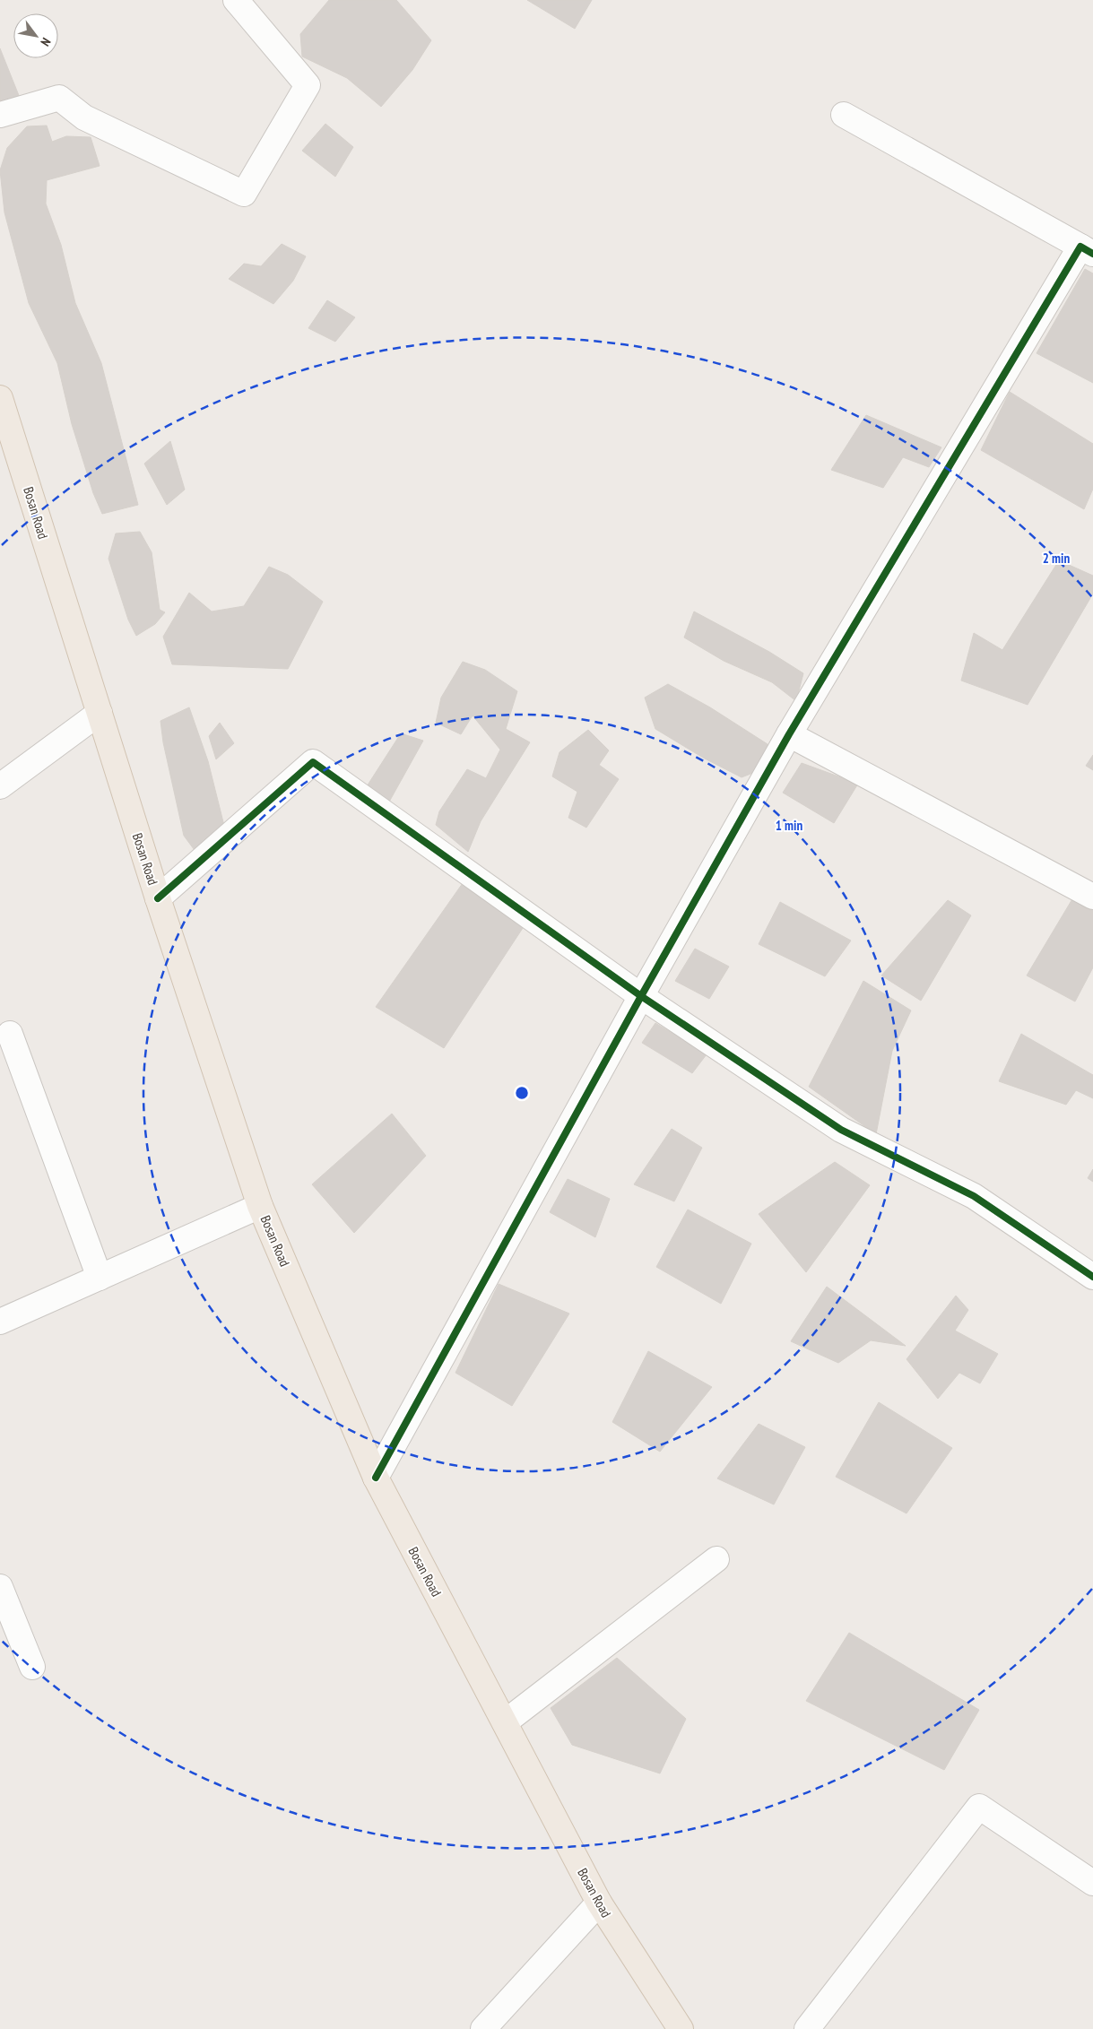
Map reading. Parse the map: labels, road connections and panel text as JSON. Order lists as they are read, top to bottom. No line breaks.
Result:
{"streets":{"main road":["Bosan Road"]},"north":"bottom right","rings":["2 min","1 min"]}
